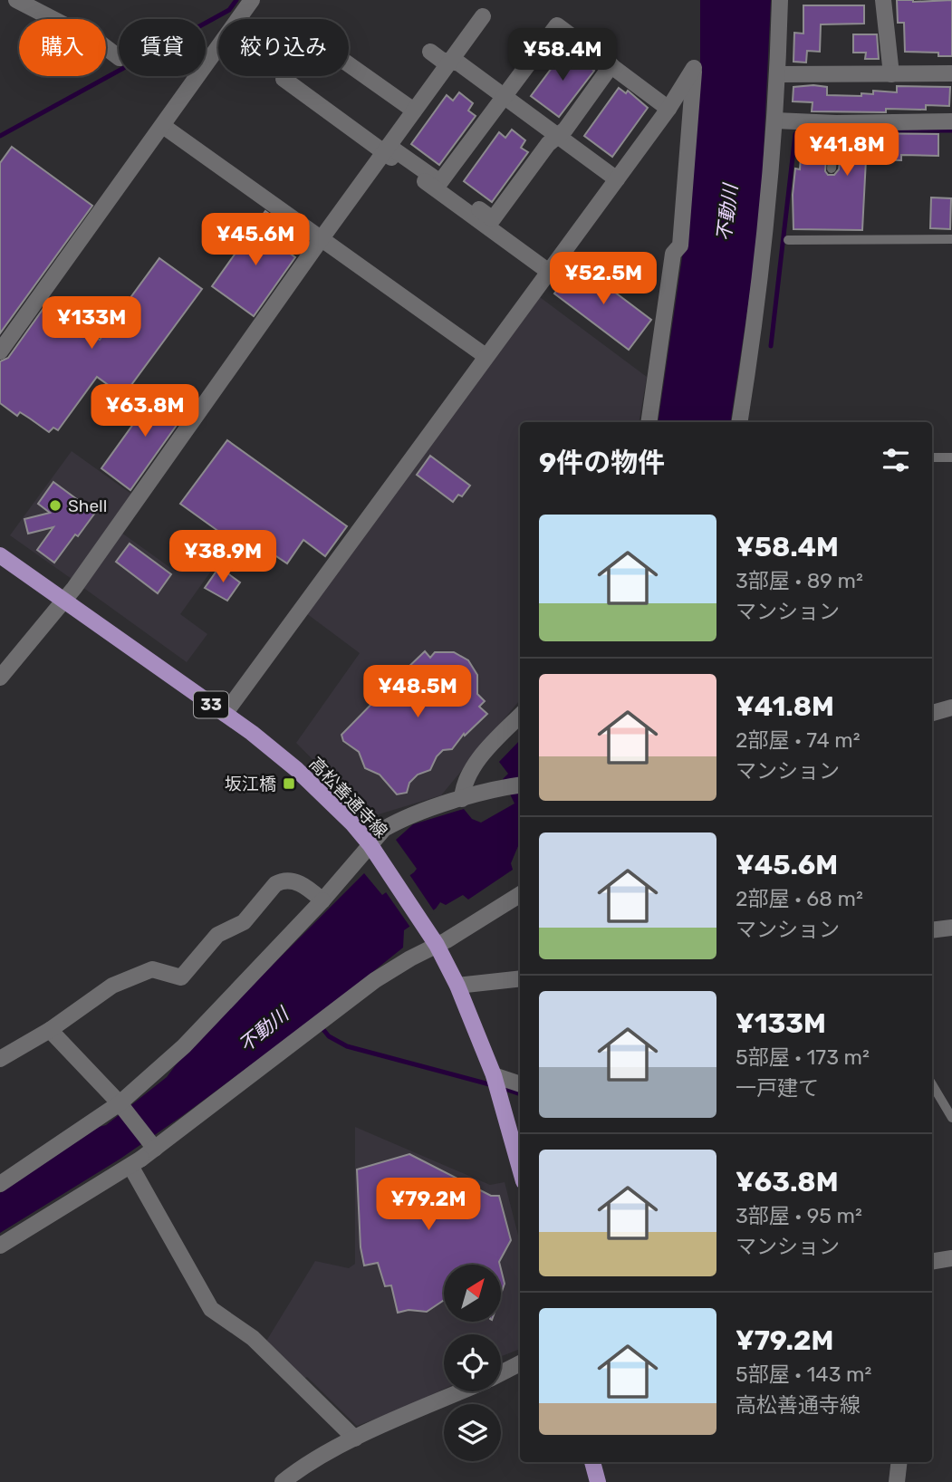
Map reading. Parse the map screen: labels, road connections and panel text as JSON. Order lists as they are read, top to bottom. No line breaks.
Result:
{"streets":{"main road":["33","高松善通寺線"]},"water":["不動川"],"places":{"other":["Shell"],"transit":["坂江橋"]},"north":"top right","page":{"chip":["購入","賃貸","絞り込み"],"price":["¥58.4M","¥41.8M","¥45.6M","¥52.5M","¥133M","¥63.8M","¥38.9M","¥48.5M","¥79.2M"],"heading":"9件の物件","list":[{"name":"¥58.4M","note":"3部屋 · 89 m² · マンション"},{"name":"¥41.8M","note":"2部屋 · 74 m² · マンション"},{"name":"¥45.6M","note":"2部屋 · 68 m² · マンション"},{"name":"¥133M","note":"5部屋 · 173 m² · 一戸建て"},{"name":"¥63.8M","note":"3部屋 · 95 m² · マンション"},{"name":"¥79.2M","note":"5部屋 · 143 m² · 高松善通寺線"}]}}
